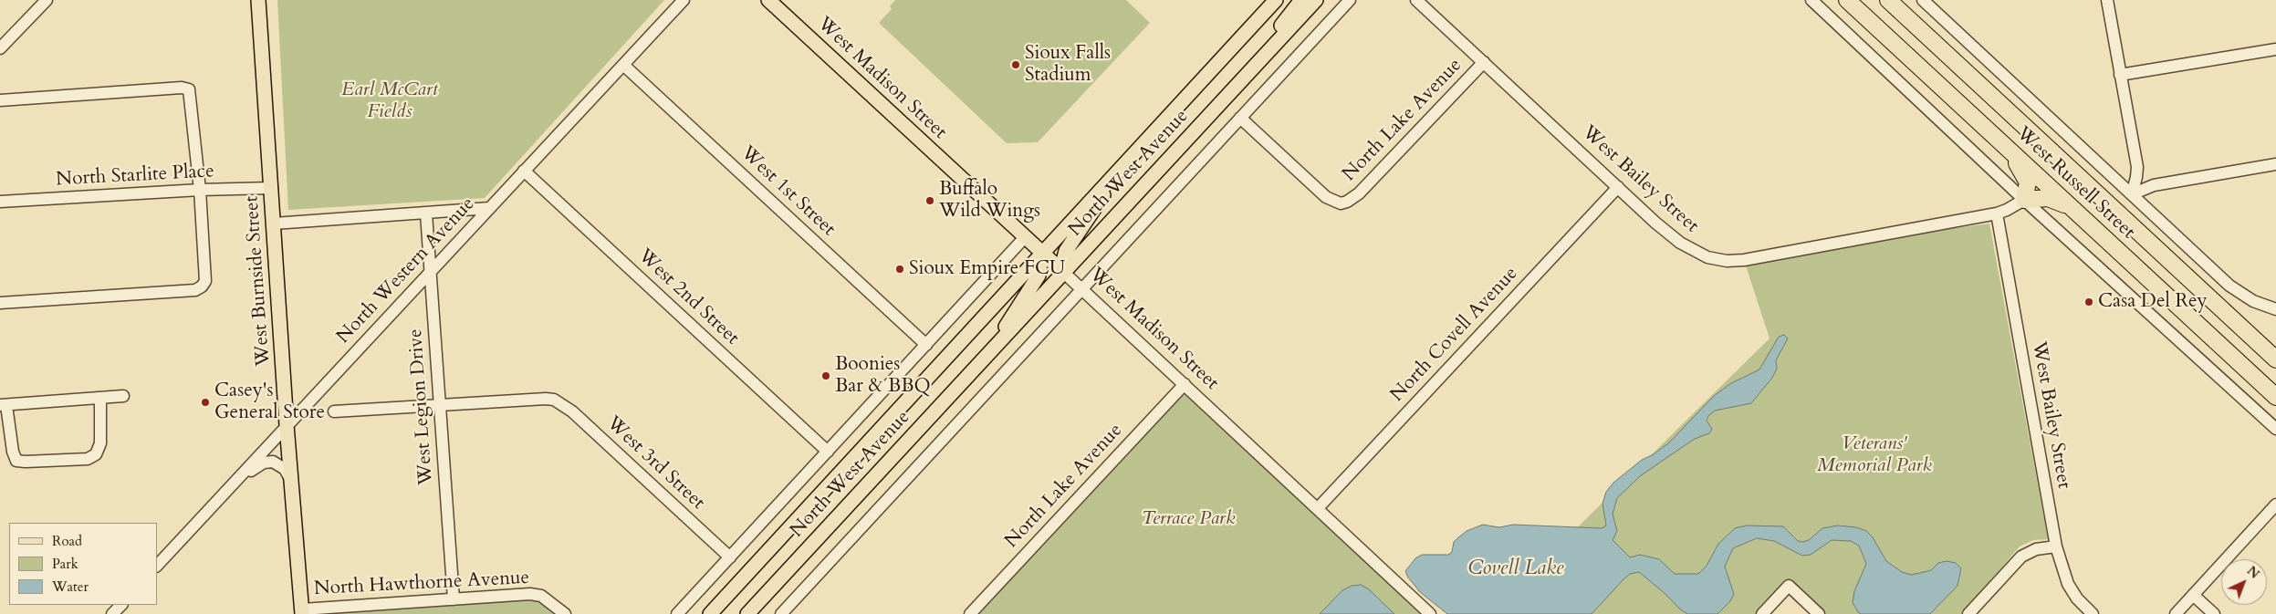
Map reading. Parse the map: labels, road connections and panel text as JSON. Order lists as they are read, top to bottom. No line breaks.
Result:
{"streets":{"highway":["West Russell Street"],"main road":["West Madison Street","North West Avenue","West Burnside Street"],"street":["North Lake Avenue","North Starlite Place","West Bailey Street","West 1st Street","North Western Avenue","West 2nd Street","North Covell Avenue","West Legion Drive","West 3rd Street","North Hawthorne Avenue"]},"crossings":[["West Madison Street","North Lake Avenue"],["West Madison Street","North West Avenue"],["West Madison Street","North Covell Avenue"],["North Lake Avenue","West Bailey Street"],["North West Avenue","West 1st Street"],["North West Avenue","West 2nd Street"],["North West Avenue","West 3rd Street"],["North Starlite Place","West Burnside Street"],["West Bailey Street","North Covell Avenue"],["West 1st Street","North Western Avenue"],["North Western Avenue","West Burnside Street"],["North Western Avenue","West 2nd Street"],["North Western Avenue","West Legion Drive"],["West Burnside Street","North Hawthorne Avenue"],["West Legion Drive","West 3rd Street"],["West Legion Drive","North Hawthorne Avenue"]],"water":["Covell Lake"],"parks":["Earl McCart Fields","Veterans' Memorial Park","Terrace Park"],"places":["Sioux Falls Stadium","Buffalo Wild Wings","Sioux Empire FCU","Casa Del Rey","Boonies Bar & BBQ","Casey's General Store"],"legend":["Road","Park","Water"],"north":"top right"}
